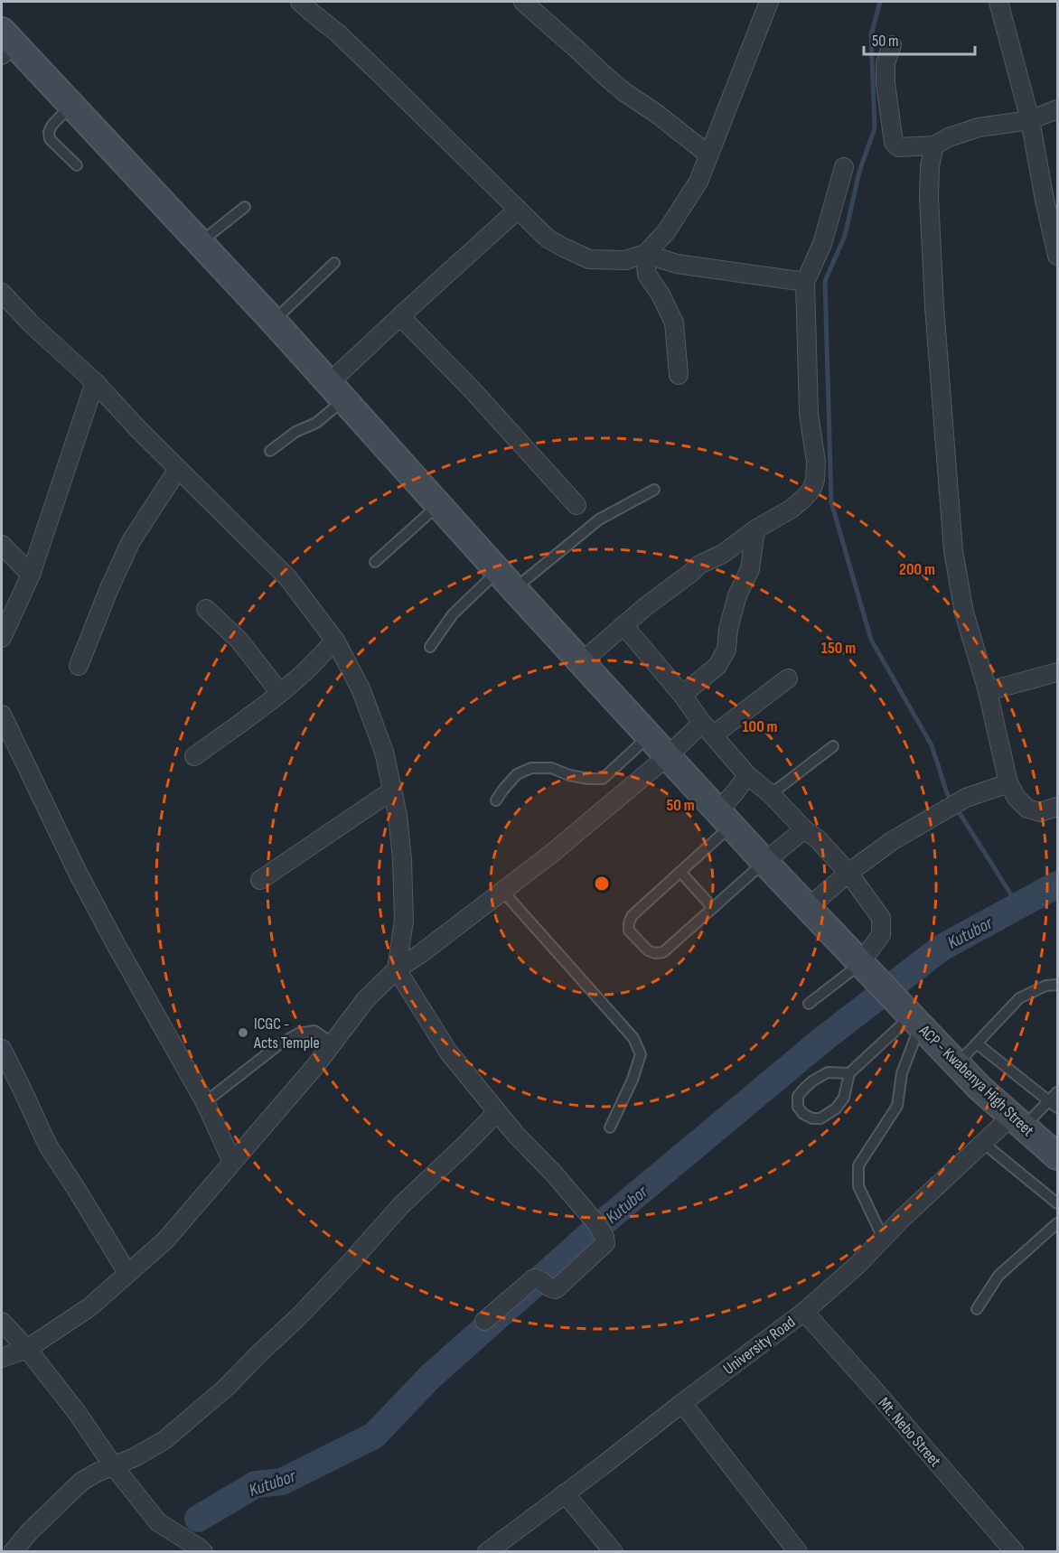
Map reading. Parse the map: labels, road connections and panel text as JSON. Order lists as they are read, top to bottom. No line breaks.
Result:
{"streets":{"main road":["ACP - Kwabenya High Street"],"street":["University Road","Mt. Nebo Street"]},"crossings":[["ACP - Kwabenya High Street","University Road"],["University Road","Mt. Nebo Street"]],"water":["Kutubor"],"places":["ICGC - Acts Temple"],"scale_bar":"50 m","rings":["200 m","150 m","100 m","50 m"]}
